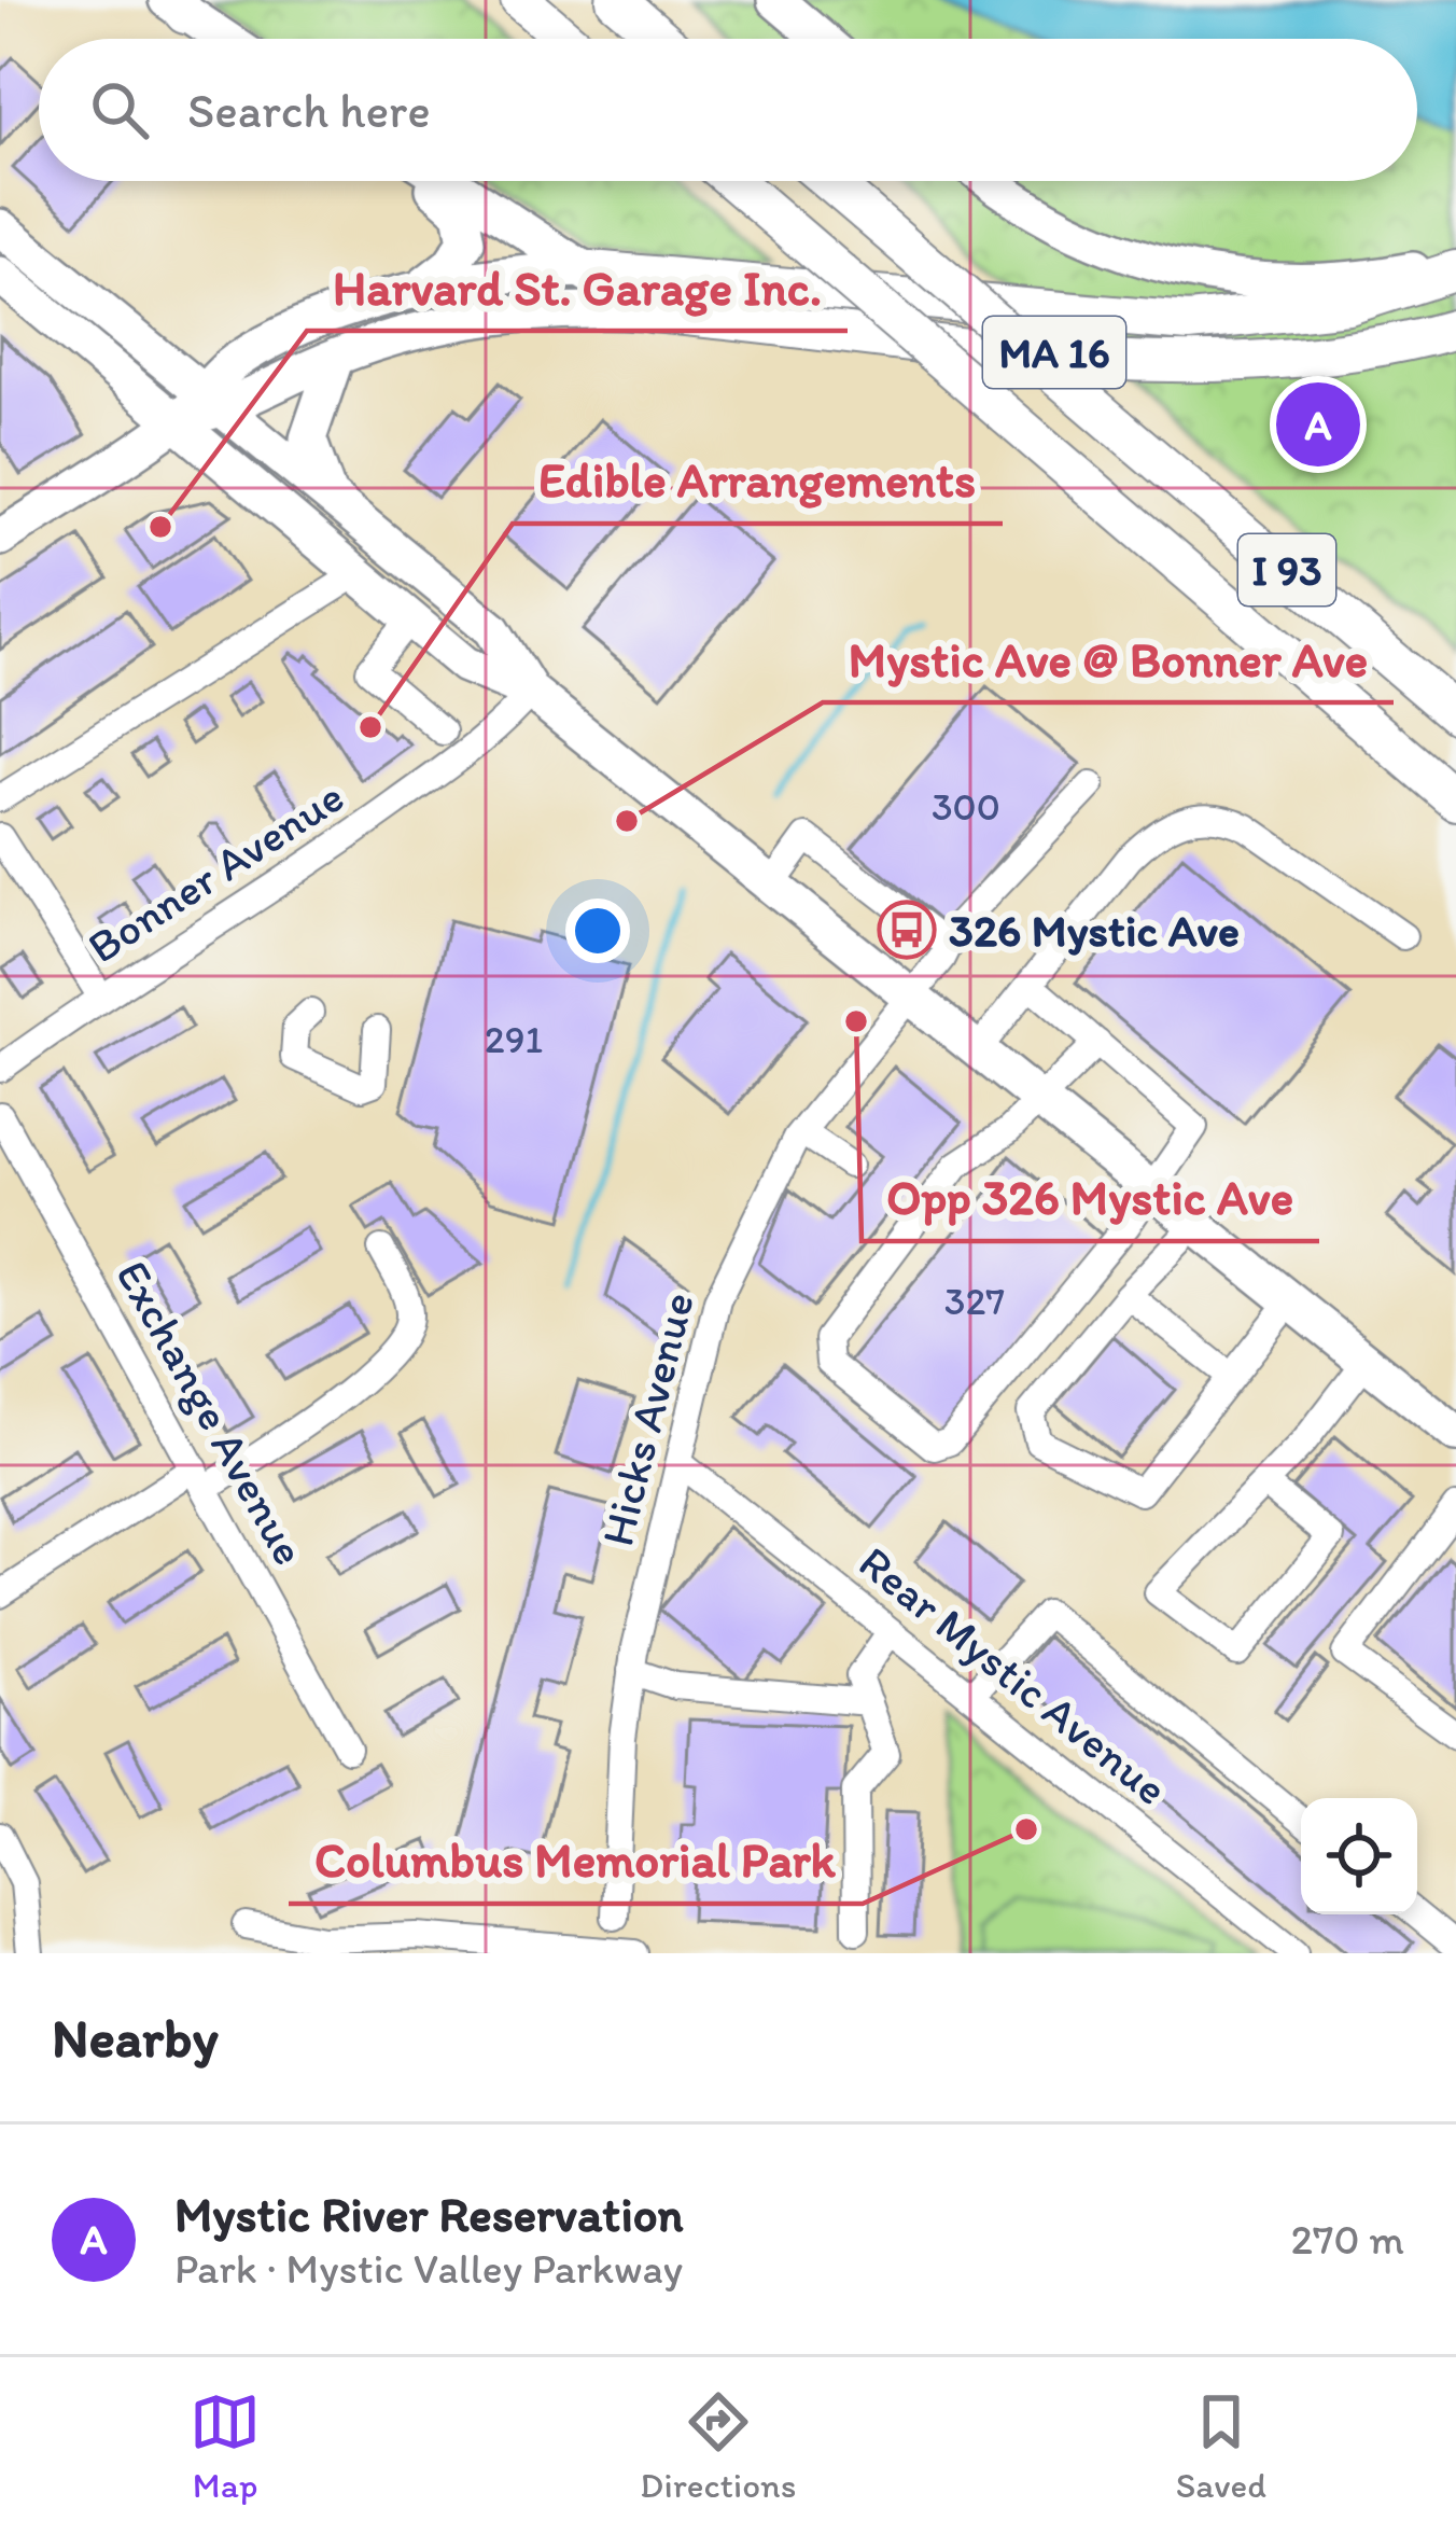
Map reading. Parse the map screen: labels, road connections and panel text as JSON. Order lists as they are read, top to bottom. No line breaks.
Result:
{"streets":{"highway":["MA 16","I 93"],"street":["Bonner Avenue","Exchange Avenue","Hicks Avenue","Rear Mystic Avenue"]},"crossings":[["Hicks Avenue","Rear Mystic Avenue"]],"places":{"other":["Harvard St. Garage Inc.","Edible Arrangements","Mystic Ave @ Bonner Ave","Opp 326 Mystic Ave","Columbus Memorial Park"],"bus stop":["326 Mystic Ave"]},"house_numbers":["300","291","327"],"page":{"search":"Search here","pins":"A","heading":"Nearby","list":[{"mark":"A","name":"Mystic River Reservation","note":"Park · Mystic Valley Parkway","value":"270 m"}],"nav":["Map","Directions","Saved"]}}
